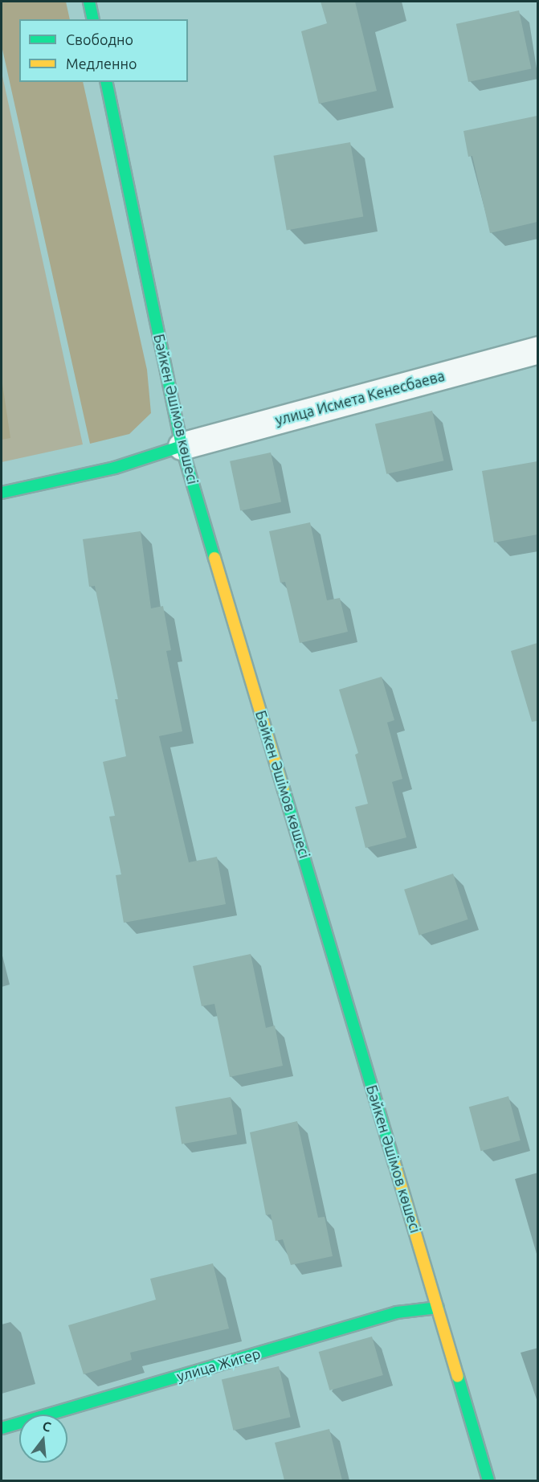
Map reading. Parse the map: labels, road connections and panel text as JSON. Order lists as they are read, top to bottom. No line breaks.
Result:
{"streets":{"main road":["Бәйкен Әшімов көшесі","улица Жигер"],"street":["улица Исмета Кенесбаева"]},"crossings":[["улица Исмета Кенесбаева","Бәйкен Әшімов көшесі"],["Бәйкен Әшімов көшесі","улица Жигер"]],"legend":["Свободно","Медленно"],"north":"top"}
